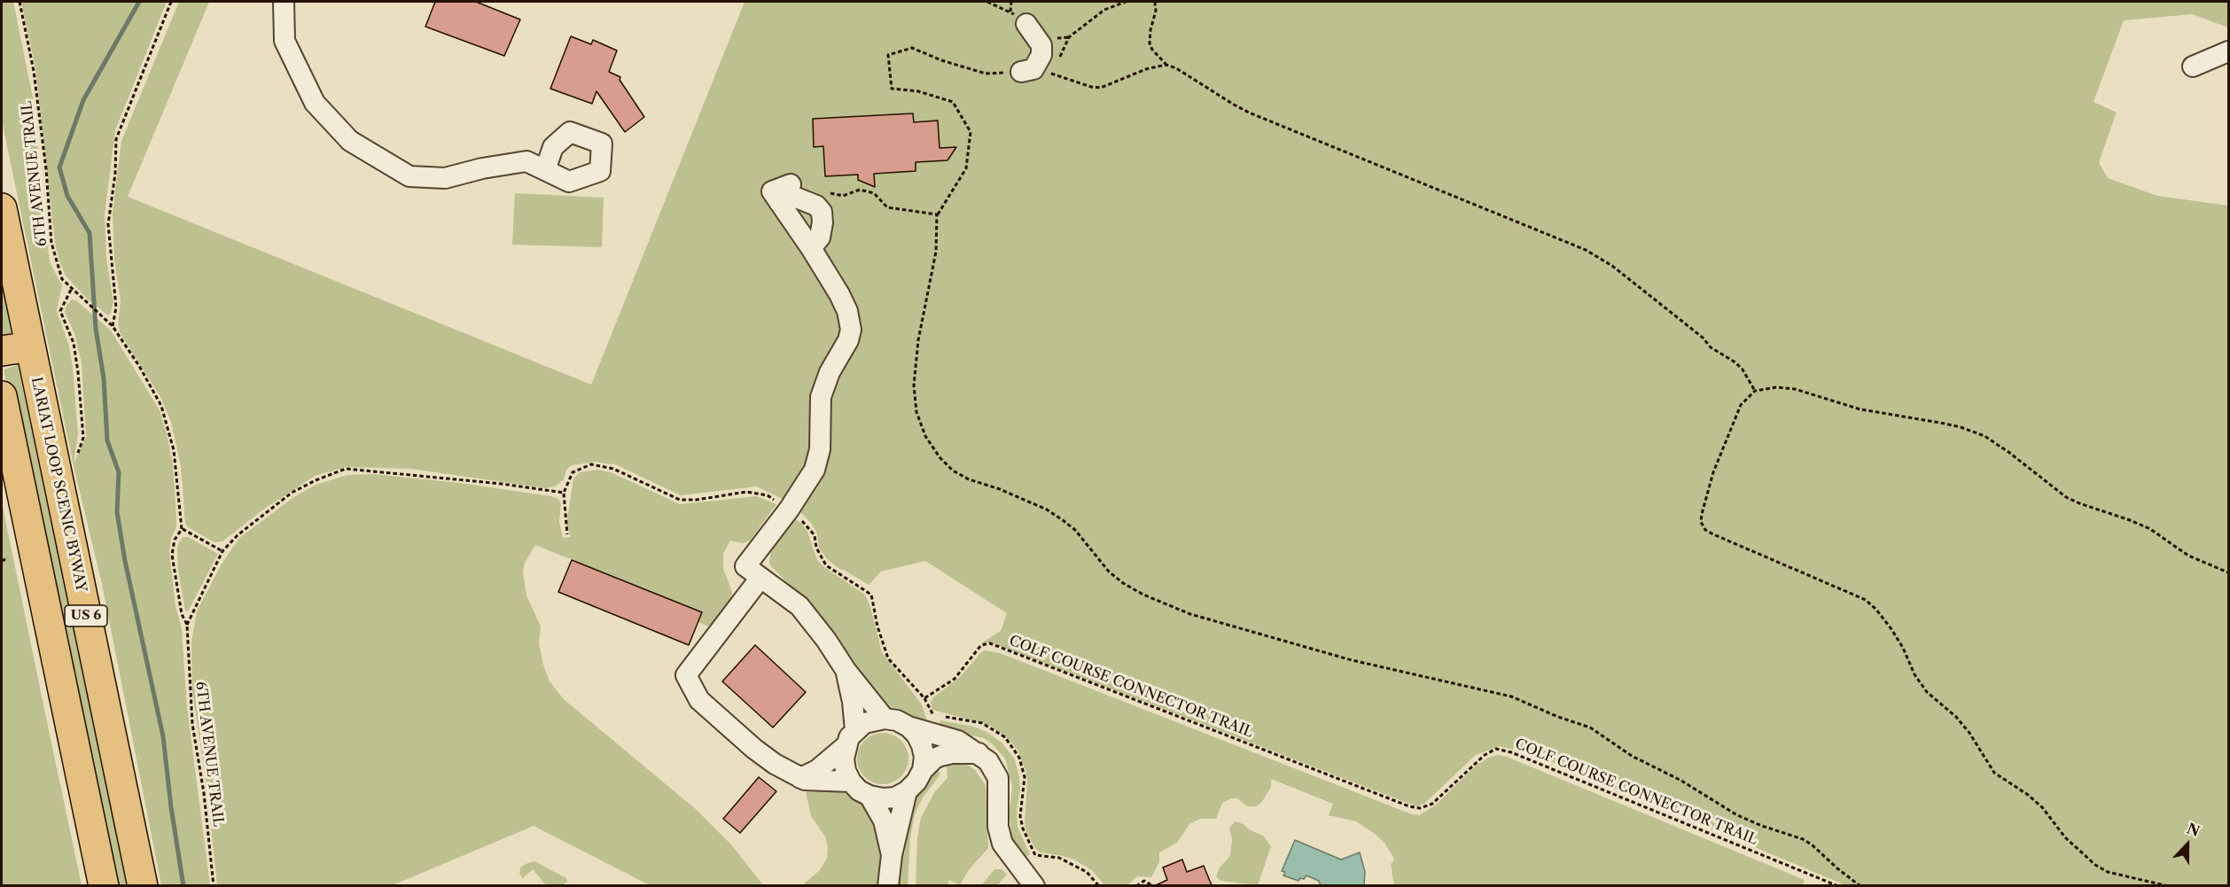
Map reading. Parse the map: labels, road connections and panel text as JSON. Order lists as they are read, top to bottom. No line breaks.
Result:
{"streets":{"highway":["LARIAT LOOP SCENIC BYWAY","US 6"],"path":["6TH AVENUE TRAIL","COLF COURSE CONNECTOR TRAIL"]},"north":"top"}
